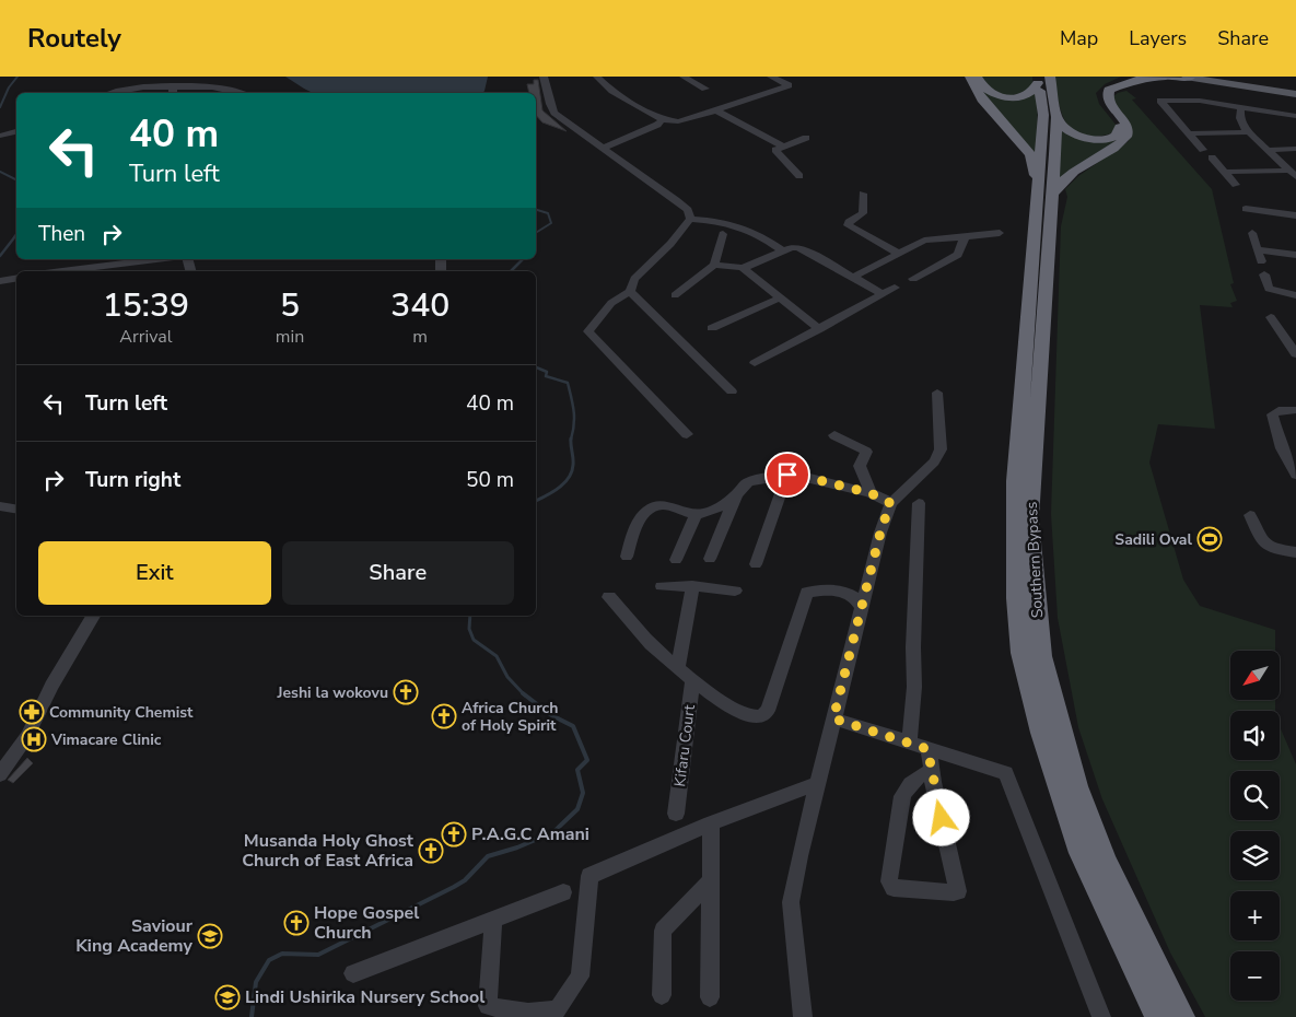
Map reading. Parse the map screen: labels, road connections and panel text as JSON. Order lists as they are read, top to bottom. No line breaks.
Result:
{"streets":{"highway":["Southern Bypass"],"street":["Kifaru Court"]},"places":{"sports":["Sadili Oval"],"church":["Jeshi la wokovu","Africa Church of Holy Spirit","P.A.G.C Amani","Musanda Holy Ghost Church of East Africa","Hope Gospel Church"],"pharmacy":["Community Chemist"],"hospital":["Vimacare Clinic"],"school or university":["Saviour King Academy","Lindi Ushirika Nursery School"]},"north":"bottom left","page":{"header":"Routely","nav":["Map","Layers","Share"],"turn":["40 m","Turn left"],"then":"Then","eta":["15:39","Arrival","5","min","340","m"],"list":[{"name":"Turn left","value":"40 m"},{"name":"Turn right","value":"50 m"}],"buttons":["Exit","Share"],"map_buttons":["+","−"]}}
